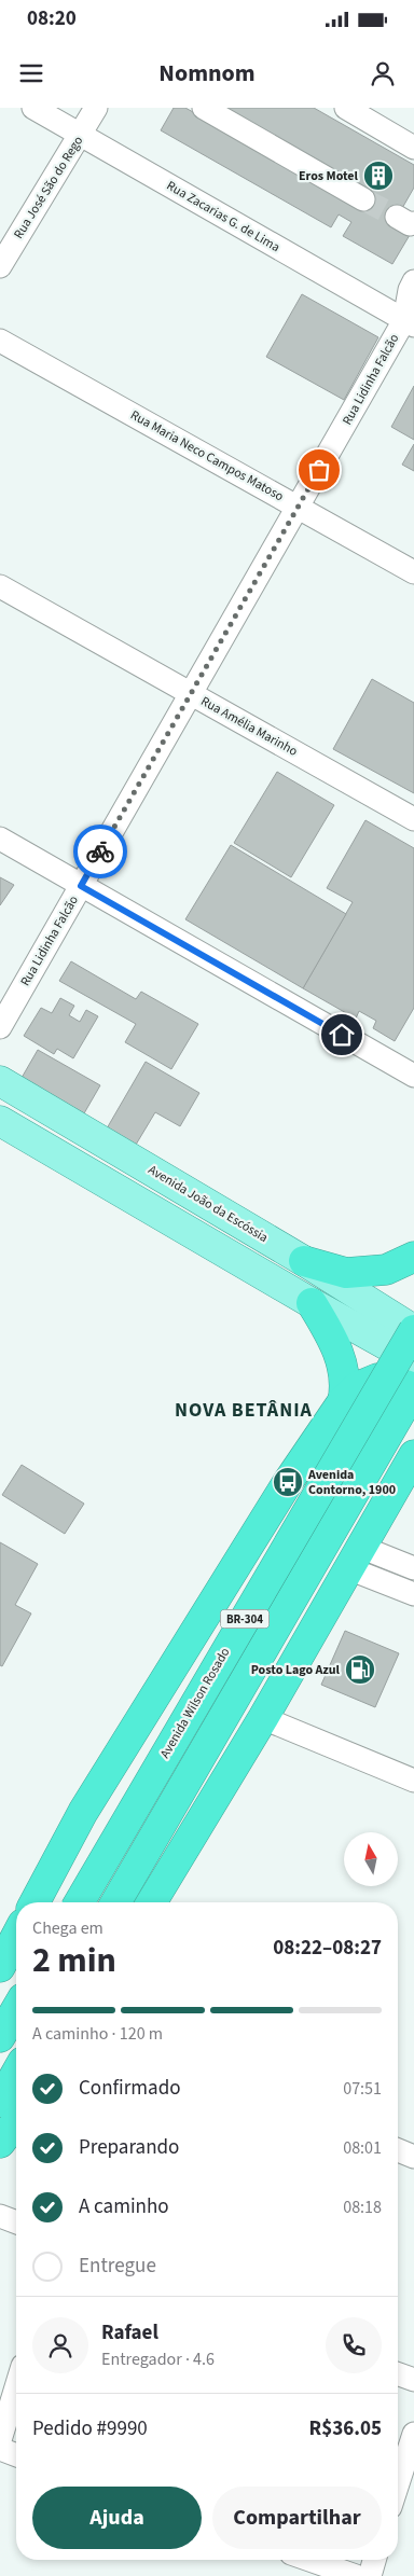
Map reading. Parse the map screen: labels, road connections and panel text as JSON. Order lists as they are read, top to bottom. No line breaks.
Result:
{"streets":{"highway":["BR-304","Avenida Wilson Rosado"],"main road":["Avenida João da Escóssia"],"street":["Rua José São do Rego","Rua Zacarias G. de Lima","Rua Lidinha Falcão","Rua Maria Neco Campos Matoso","Rua Amélia Marinho"]},"crossings":[["Rua José São do Rego","Rua Zacarias G. de Lima"],["Rua Zacarias G. de Lima","Rua Lidinha Falcão"],["Rua Lidinha Falcão","Rua Maria Neco Campos Matoso"],["Rua Lidinha Falcão","Rua Amélia Marinho"],["Avenida João da Escóssia","Avenida Wilson Rosado"]],"districts":["NOVA BETÂNIA"],"places":{"building":["Eros Motel"],"bus stop":["Avenida Contorno, 1900"],"fuel station":["Posto Lago Azul"]},"north":"top","page":{"status":"08:20","header":"Nomnom","heading":["2 min","Chega em","08:22–08:27"],"panel":["Rafael","Entregador · 4.6","Pedido #9990","R$36.05"],"bar":"A caminho · 120 m","list":[["Confirmado","07:51"],["Preparando","08:01"],["A caminho","08:18"],"Entregue"],"buttons":["Ajuda","Compartilhar"]}}
